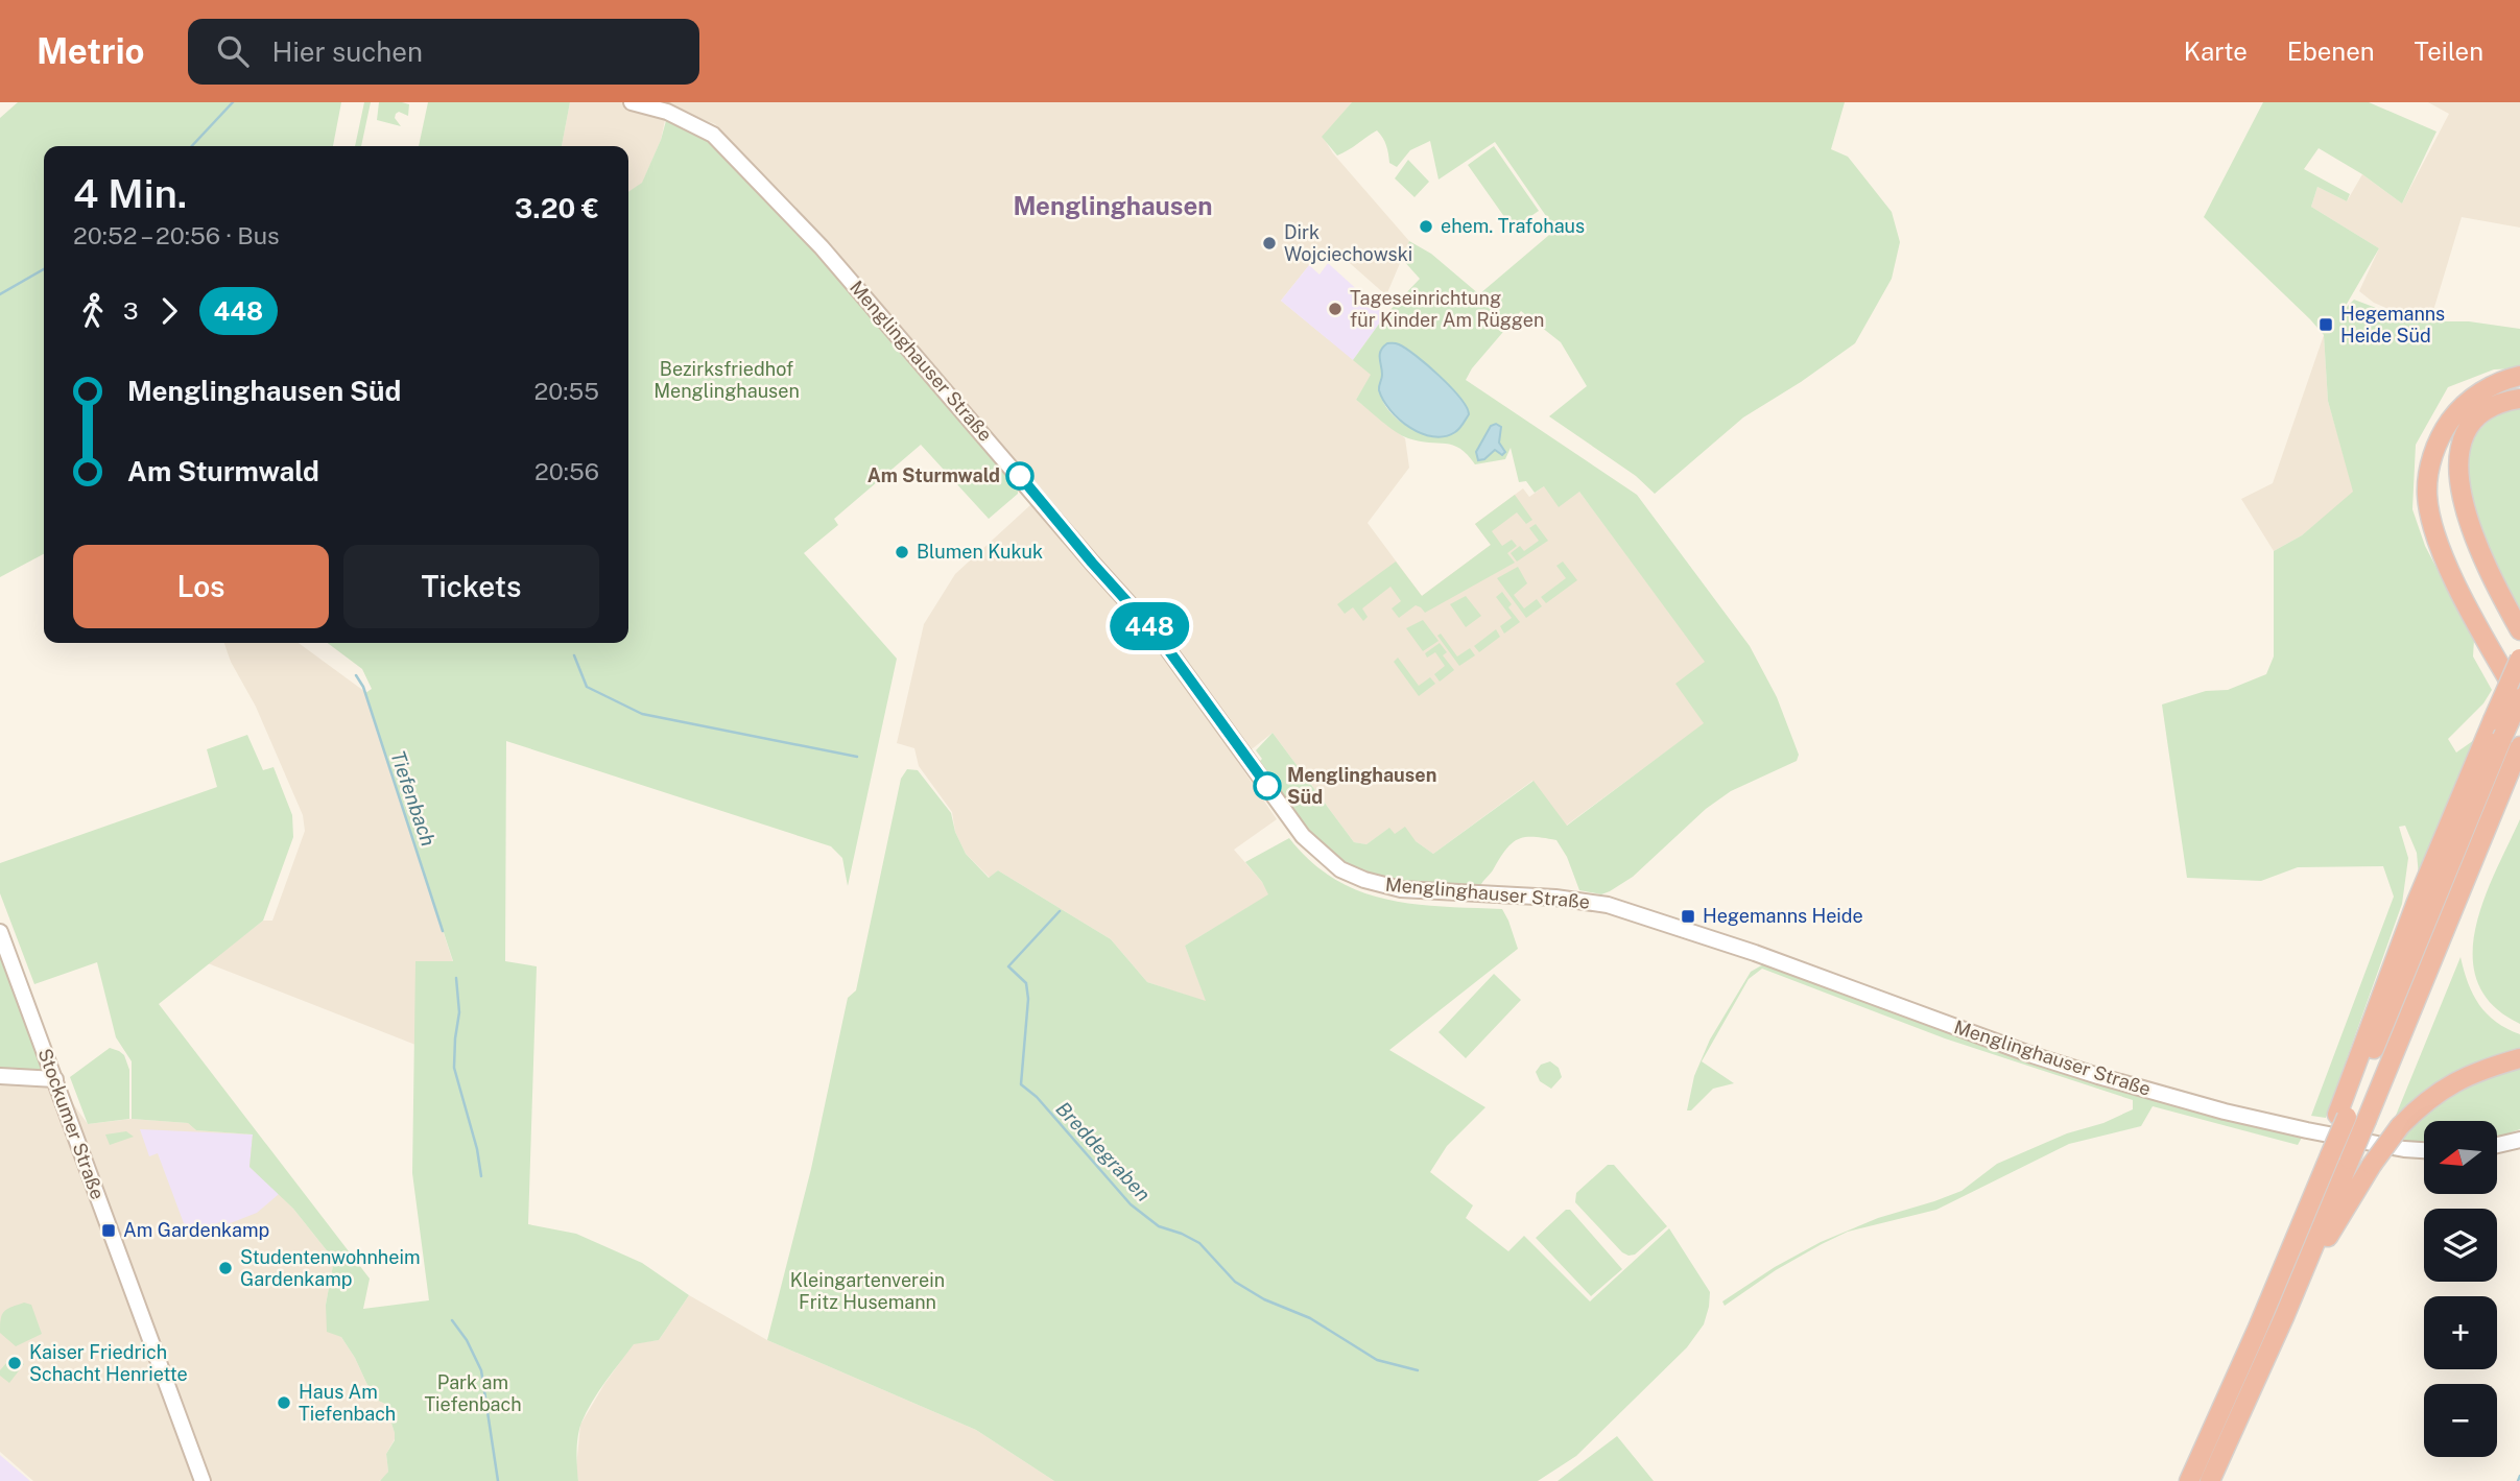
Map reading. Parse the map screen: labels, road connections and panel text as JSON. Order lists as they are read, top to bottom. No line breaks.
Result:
{"streets":{"street":["Menglinghauser Straße","Stockumer Straße"]},"districts":["Menglinghausen"],"water":["Tiefenbach","Breddegraben"],"parks":["Bezirksfriedhof Menglinghausen","Kleingartenverein Fritz Husemann","Park am Tiefenbach"],"places":{"other":["ehem. Trafohaus","Dirk Wojciechowski","Tageseinrichtung für Kinder Am Rüggen","Am Sturmwald","Blumen Kukuk","Menglinghausen Süd","Studentenwohnheim Gardenkamp","Kaiser Friedrich Schacht Henriette","Haus Am Tiefenbach"],"transit":["Hegemanns Heide Süd","Hegemanns Heide","Am Gardenkamp"]},"lines":["bus line 448"],"north":"left","page":{"header":"Metrio","search":"Hier suchen","nav":["Karte","Ebenen","Teilen"],"on_map":"448","heading":["4 Min.","20:52 – 20:56 · Bus","3.20 €"],"legs":["3","448"],"list":[{"name":"Menglinghausen Süd","value":"20:55"},{"name":"Am Sturmwald","value":"20:56"}],"buttons":["Los","Tickets"],"map_buttons":["+","−"]}}
